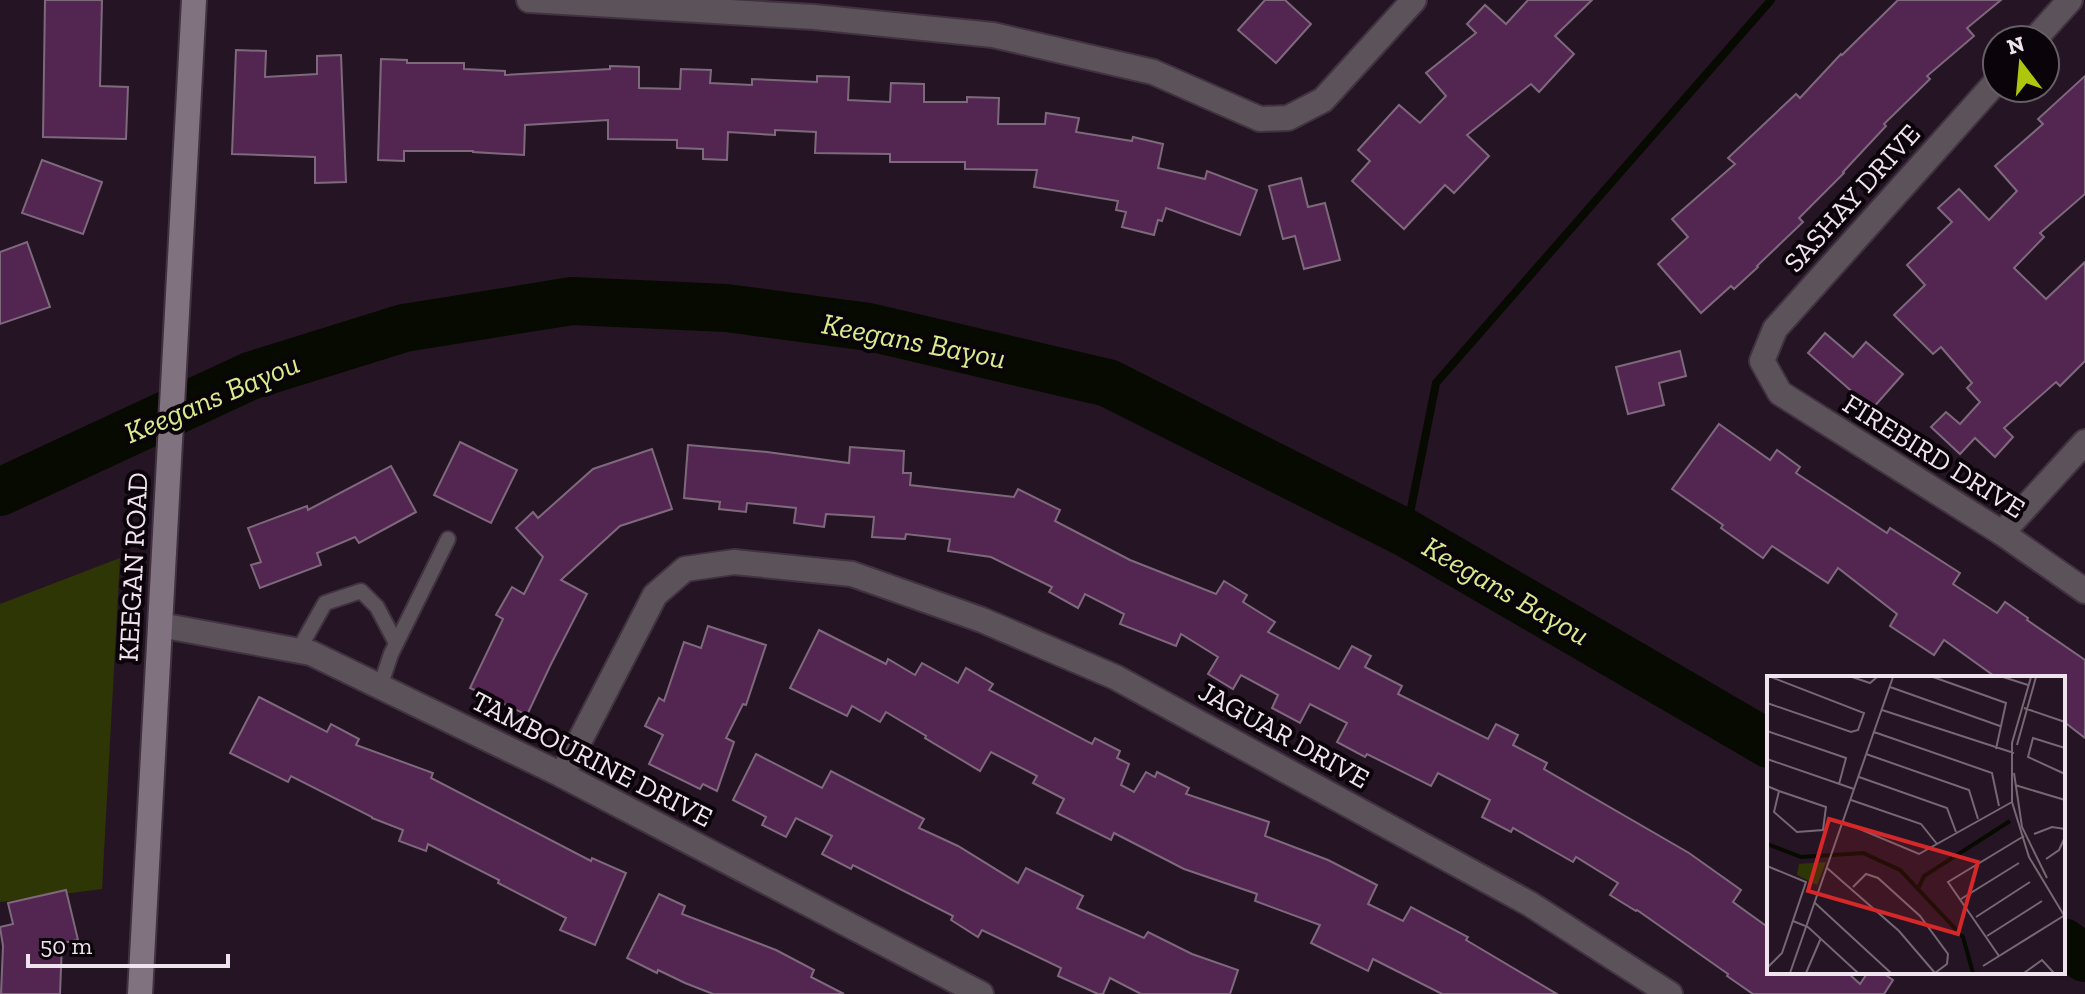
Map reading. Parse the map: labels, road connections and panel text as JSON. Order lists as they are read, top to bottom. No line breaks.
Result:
{"streets":{"street":["SASHAY DRIVE","FIREBIRD DRIVE","KEEGAN ROAD","JAGUAR DRIVE","TAMBOURINE DRIVE"]},"crossings":[["SASHAY DRIVE","FIREBIRD DRIVE"],["KEEGAN ROAD","TAMBOURINE DRIVE"],["JAGUAR DRIVE","TAMBOURINE DRIVE"]],"water":["Keegans Bayou"],"scale_bar":"50 m","north":"top"}
